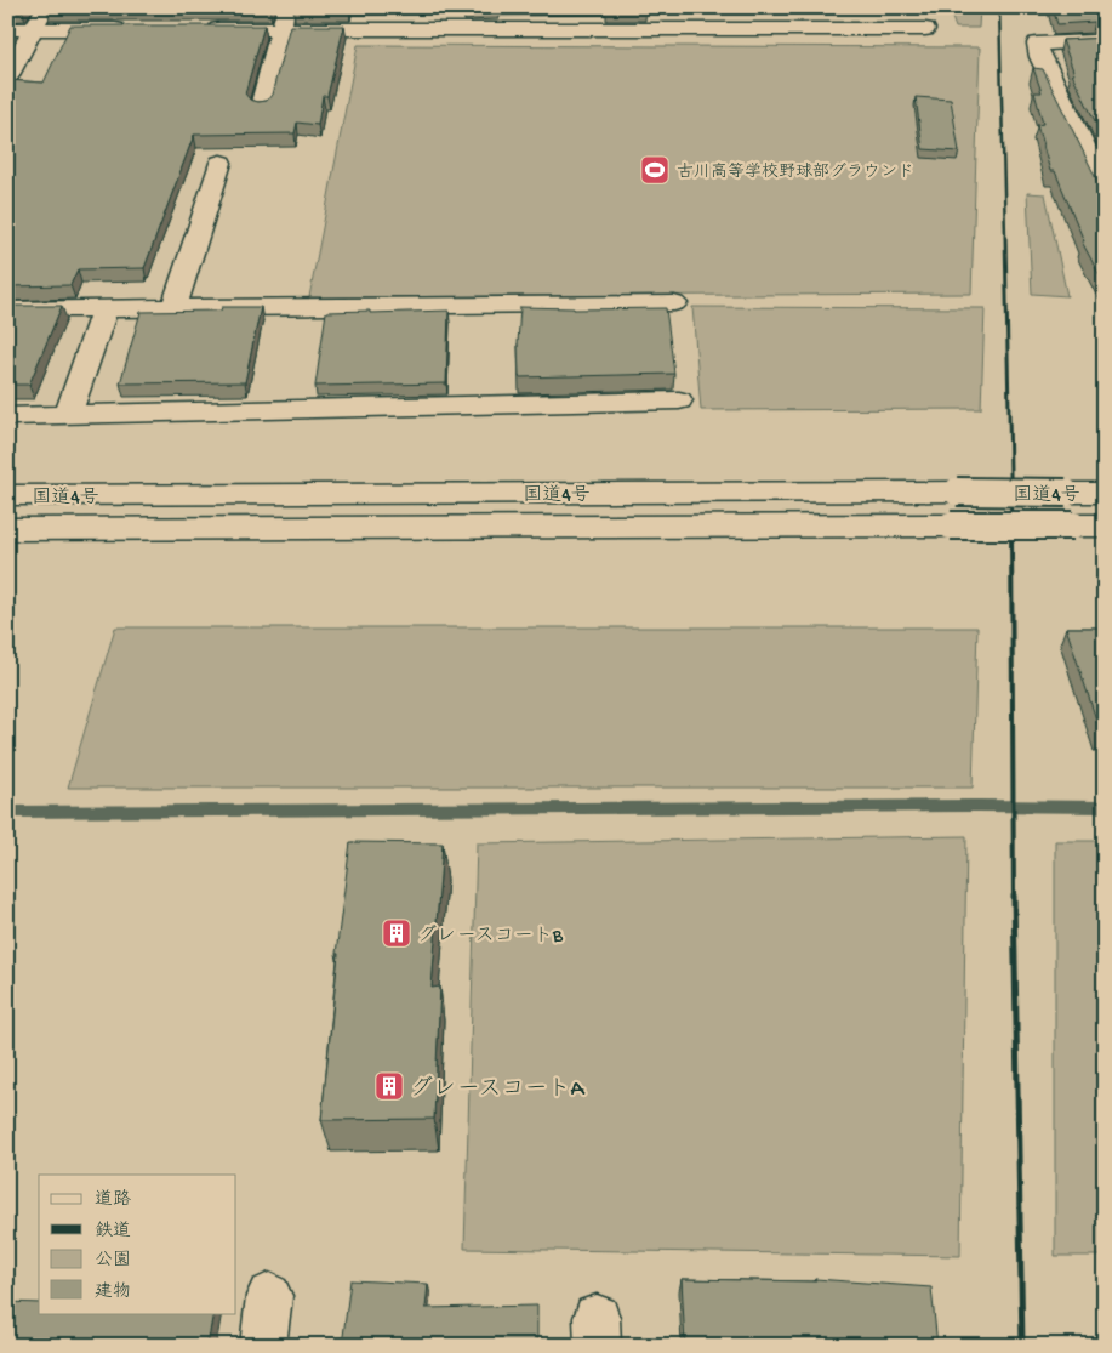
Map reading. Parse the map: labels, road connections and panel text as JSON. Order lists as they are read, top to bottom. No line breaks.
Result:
{"streets":{"main road":["国道4号"]},"places":{"sports":["古川高等学校野球部グラウンド"],"building":["グレースコートB","グレースコートA"]},"legend":["道路","鉄道","公園","建物"]}
